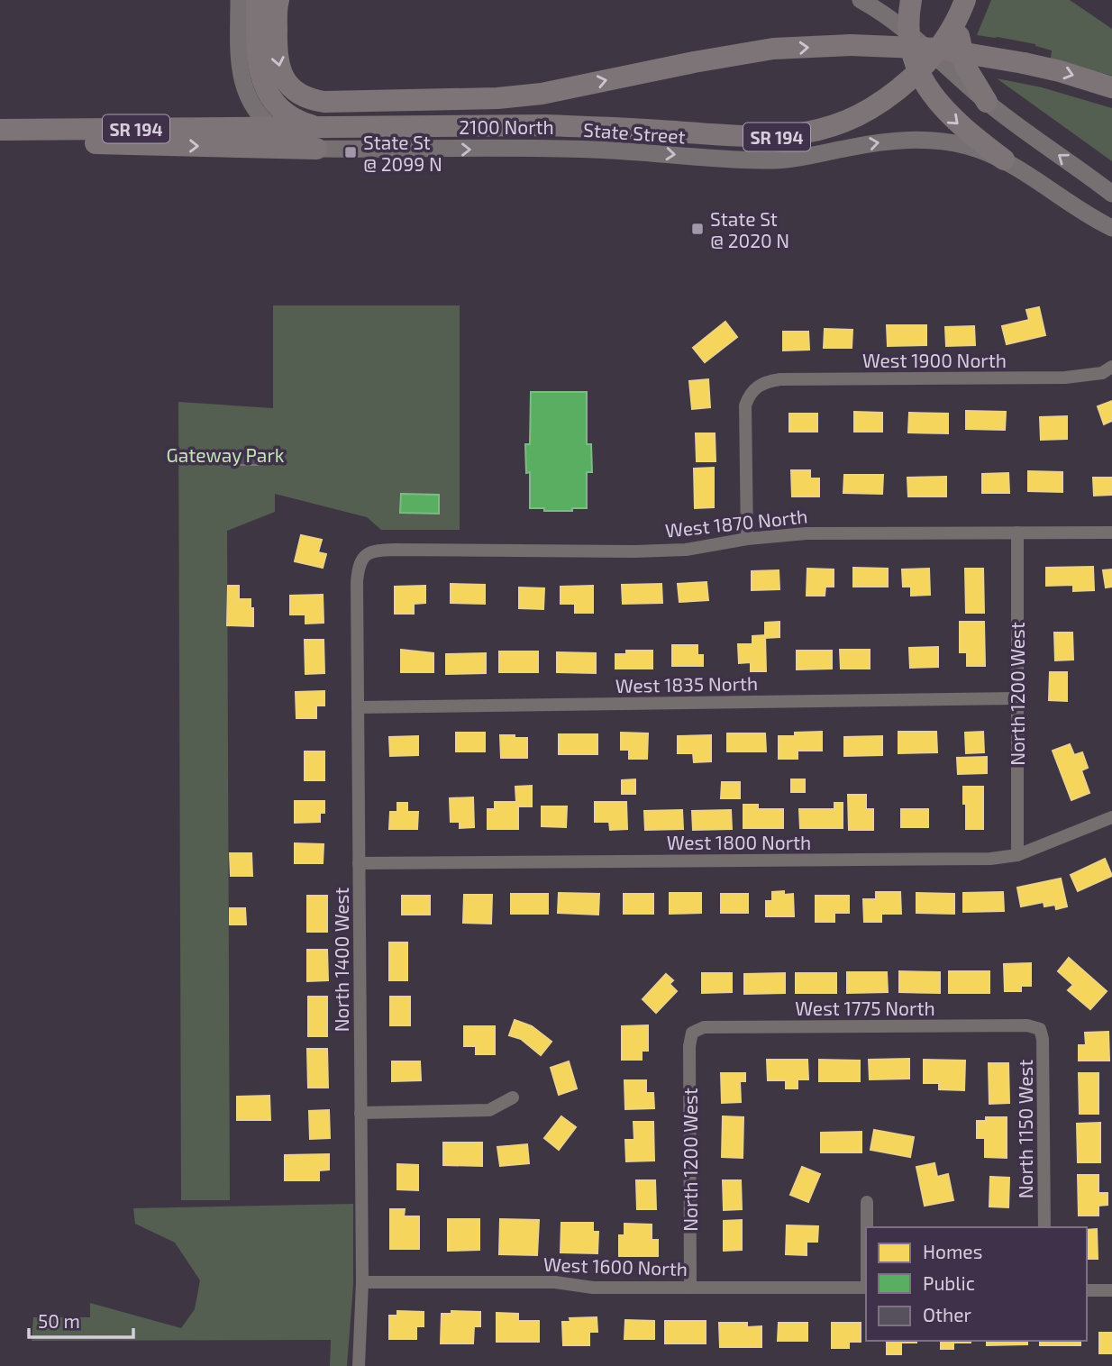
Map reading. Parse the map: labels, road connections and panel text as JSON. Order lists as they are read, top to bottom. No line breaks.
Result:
{"streets":{"highway":["2100 North","SR 194"],"main road":["State Street"],"street":["West 1900 North","West 1870 North","West 1835 North","North 1200 West","West 1800 North","North 1400 West","West 1775 North","North 1150 West","West 1600 North"]},"crossings":[["2100 North","State Street"],["West 1900 North","West 1870 North"],["West 1870 North","North 1200 West"],["West 1870 North","North 1400 West"],["West 1835 North","North 1200 West"],["West 1835 North","North 1400 West"],["North 1200 West","West 1800 North"],["North 1200 West","West 1775 North"],["North 1200 West","West 1600 North"],["West 1800 North","North 1400 West"],["North 1400 West","West 1600 North"],["West 1775 North","North 1150 West"]],"one_way":["State Street"],"parks":["Gateway Park"],"places":{"transit":["State St @ 2099 N","State St @ 2020 N"]},"legend":["Homes","Public","Other"],"scale_bar":"50 m"}
